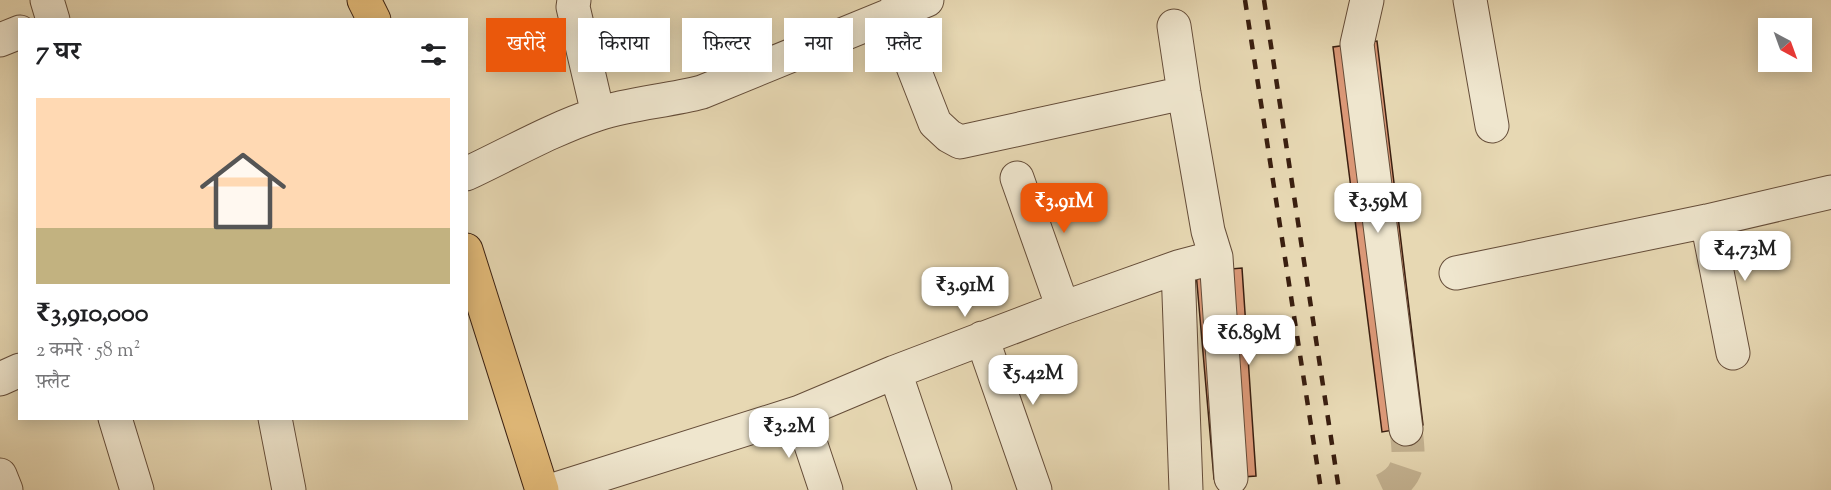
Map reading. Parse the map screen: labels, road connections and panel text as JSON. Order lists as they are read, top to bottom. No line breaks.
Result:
{"north":"bottom right","page":{"chip":["खरीदें","किराया","फ़िल्टर","नया","फ़्लैट"],"heading":"7 घर","list":[{"name":"₹3,910,000","note":"2 कमरे · 58 m² · फ़्लैट"}],"price":["₹3.91M","₹3.59M","₹4.73M","₹3.91M","₹6.89M","₹5.42M","₹3.2M"]}}
